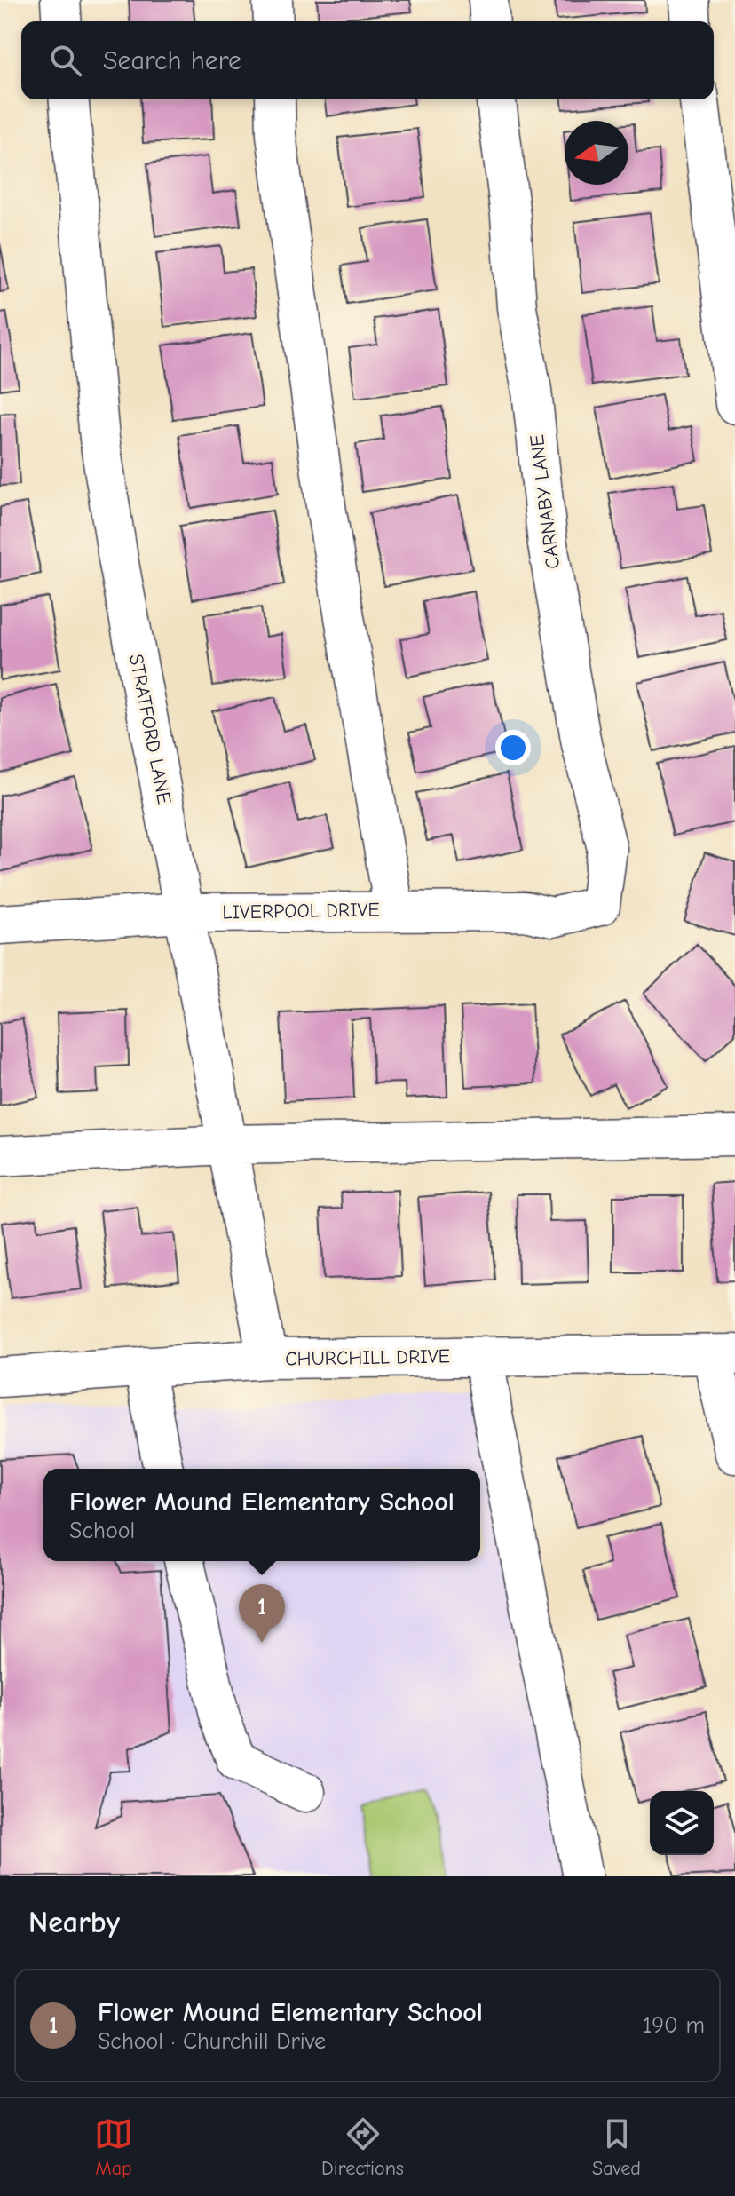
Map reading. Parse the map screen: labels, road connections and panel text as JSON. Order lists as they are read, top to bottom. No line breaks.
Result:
{"streets":{"street":["CARNABY LANE","STRATFORD LANE","LIVERPOOL DRIVE","CHURCHILL DRIVE"]},"crossings":[["CARNABY LANE","LIVERPOOL DRIVE"],["STRATFORD LANE","LIVERPOOL DRIVE"],["STRATFORD LANE","CHURCHILL DRIVE"]],"north":"left","page":{"search":"Search here","popup":["Flower Mound Elementary School","School"],"pins":"1","heading":"Nearby","list":[{"mark":"1","name":"Flower Mound Elementary School","note":"School · Churchill Drive","value":"190 m"}],"nav":["Map","Directions","Saved"]}}
